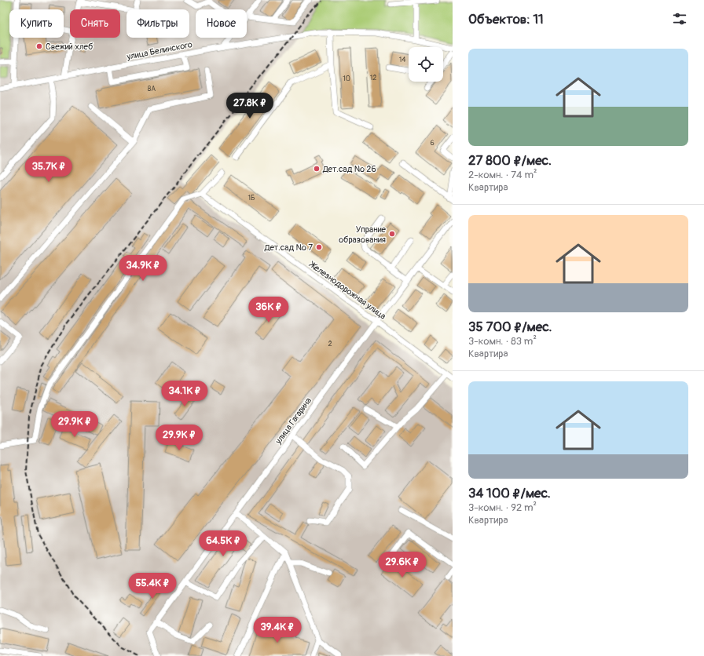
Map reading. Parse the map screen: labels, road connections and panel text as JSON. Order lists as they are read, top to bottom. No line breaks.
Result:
{"streets":{"street":["улица Белинского","Железнодорожная улица","улица Гагарина"]},"crossings":[["Железнодорожная улица","улица Гагарина"]],"places":["Свежий хлеб","Дет.сад № 26","Упрание образования","Дет.сад № 7"],"house_numbers":["14","12","10","8А","6","1Б","2"],"page":{"heading":"Объектов: 11","chip":["Купить","Снять","Фильтры","Новое"],"list":[{"name":"27 800 ₽/мес.","note":"2-комн. · 74 m² · Квартира"},{"name":"35 700 ₽/мес.","note":"3-комн. · 83 m² · Квартира"},{"name":"34 100 ₽/мес.","note":"3-комн. · 92 m² · Квартира"}],"price":["27.8K ₽","35.7K ₽","34.9K ₽","36K ₽","34.1K ₽","29.9K ₽","29.9K ₽","64.5K ₽","29.6K ₽","55.4K ₽","39.4K ₽"]}}
